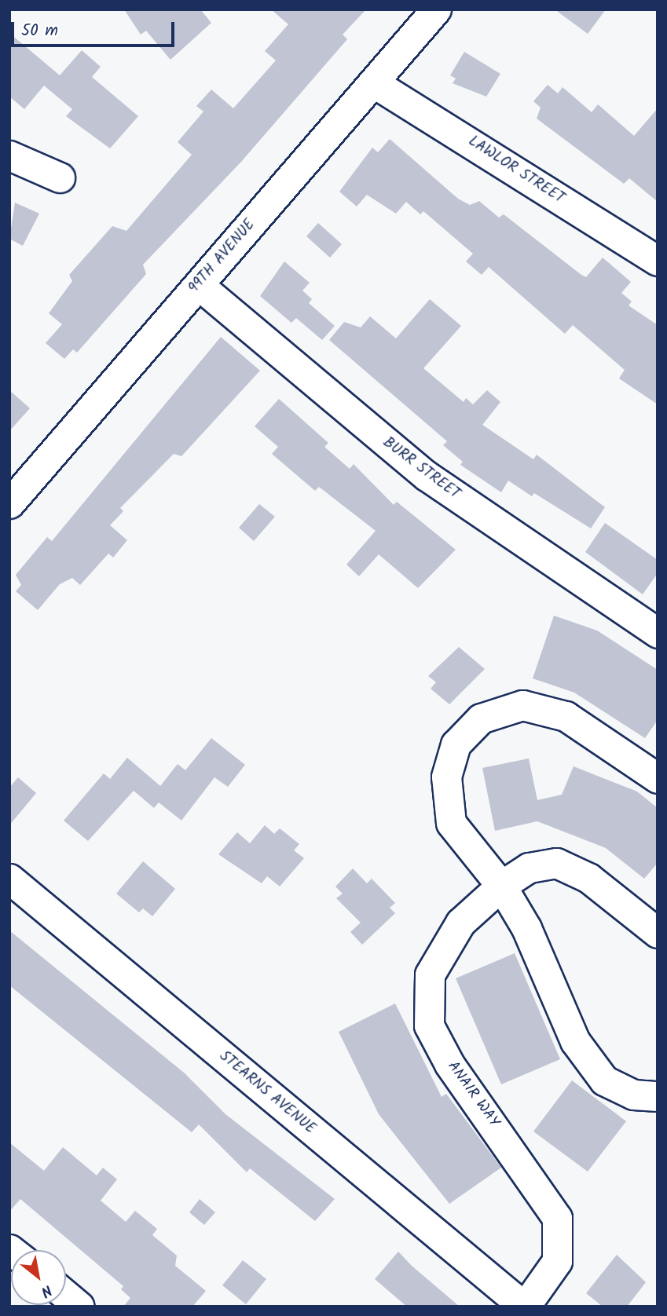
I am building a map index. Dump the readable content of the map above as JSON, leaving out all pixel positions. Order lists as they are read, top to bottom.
{
  "streets": {
    "street": [
      "LAWLOR STREET",
      "99TH AVENUE",
      "BURR STREET",
      "STEARNS AVENUE",
      "ANAIR WAY"
    ]
  },
  "crossings": [
    ["LAWLOR STREET", "99TH AVENUE"],
    ["99TH AVENUE", "BURR STREET"],
    ["STEARNS AVENUE", "ANAIR WAY"]
  ],
  "scale_bar": "50 m",
  "north": "bottom right"
}
